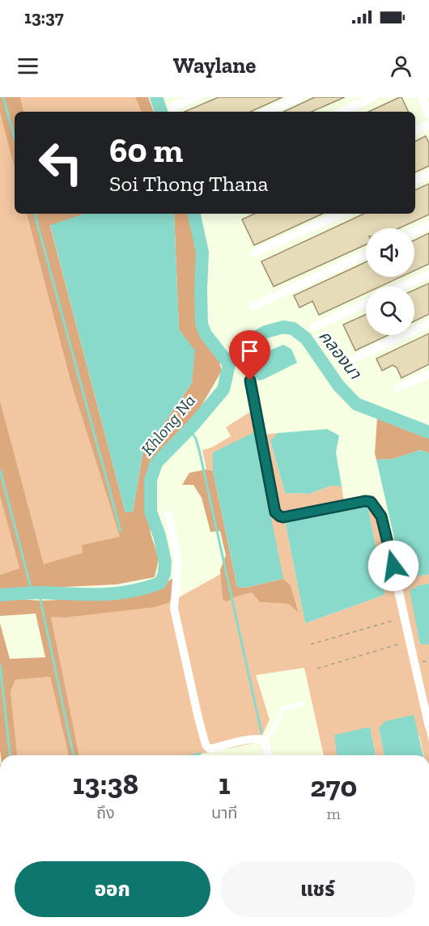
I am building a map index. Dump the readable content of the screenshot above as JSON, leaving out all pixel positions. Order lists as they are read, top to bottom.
{
  "water": ["คลองนา", "Khlong Na"],
  "page": {
    "status": "13:37",
    "header": "Waylane",
    "turn": ["60 m", "Soi Thong Thana"],
    "eta": [
      "13:38",
      "ถึง",
      "1",
      "นาที",
      "270",
      "m"
    ],
    "buttons": ["ออก", "แชร์"]
  }
}
